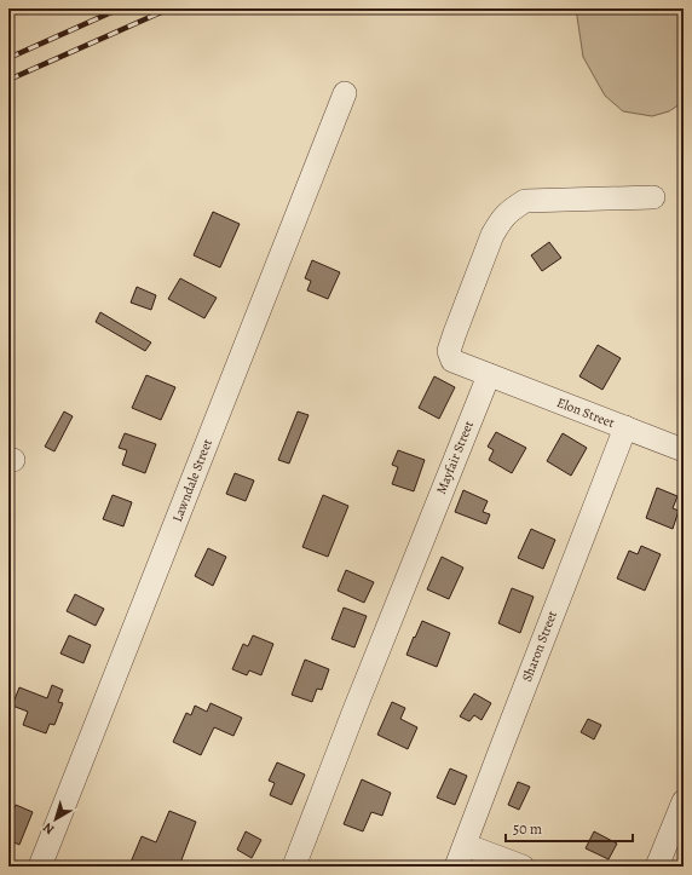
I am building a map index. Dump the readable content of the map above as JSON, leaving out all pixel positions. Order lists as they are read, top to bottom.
{
  "streets": {
    "street": [
      "Elon Street",
      "Mayfair Street",
      "Lawndale Street",
      "Sharon Street"
    ]
  },
  "crossings": [
    ["Elon Street", "Mayfair Street"],
    ["Elon Street", "Sharon Street"]
  ],
  "scale_bar": "50 m",
  "north": "bottom left"
}
